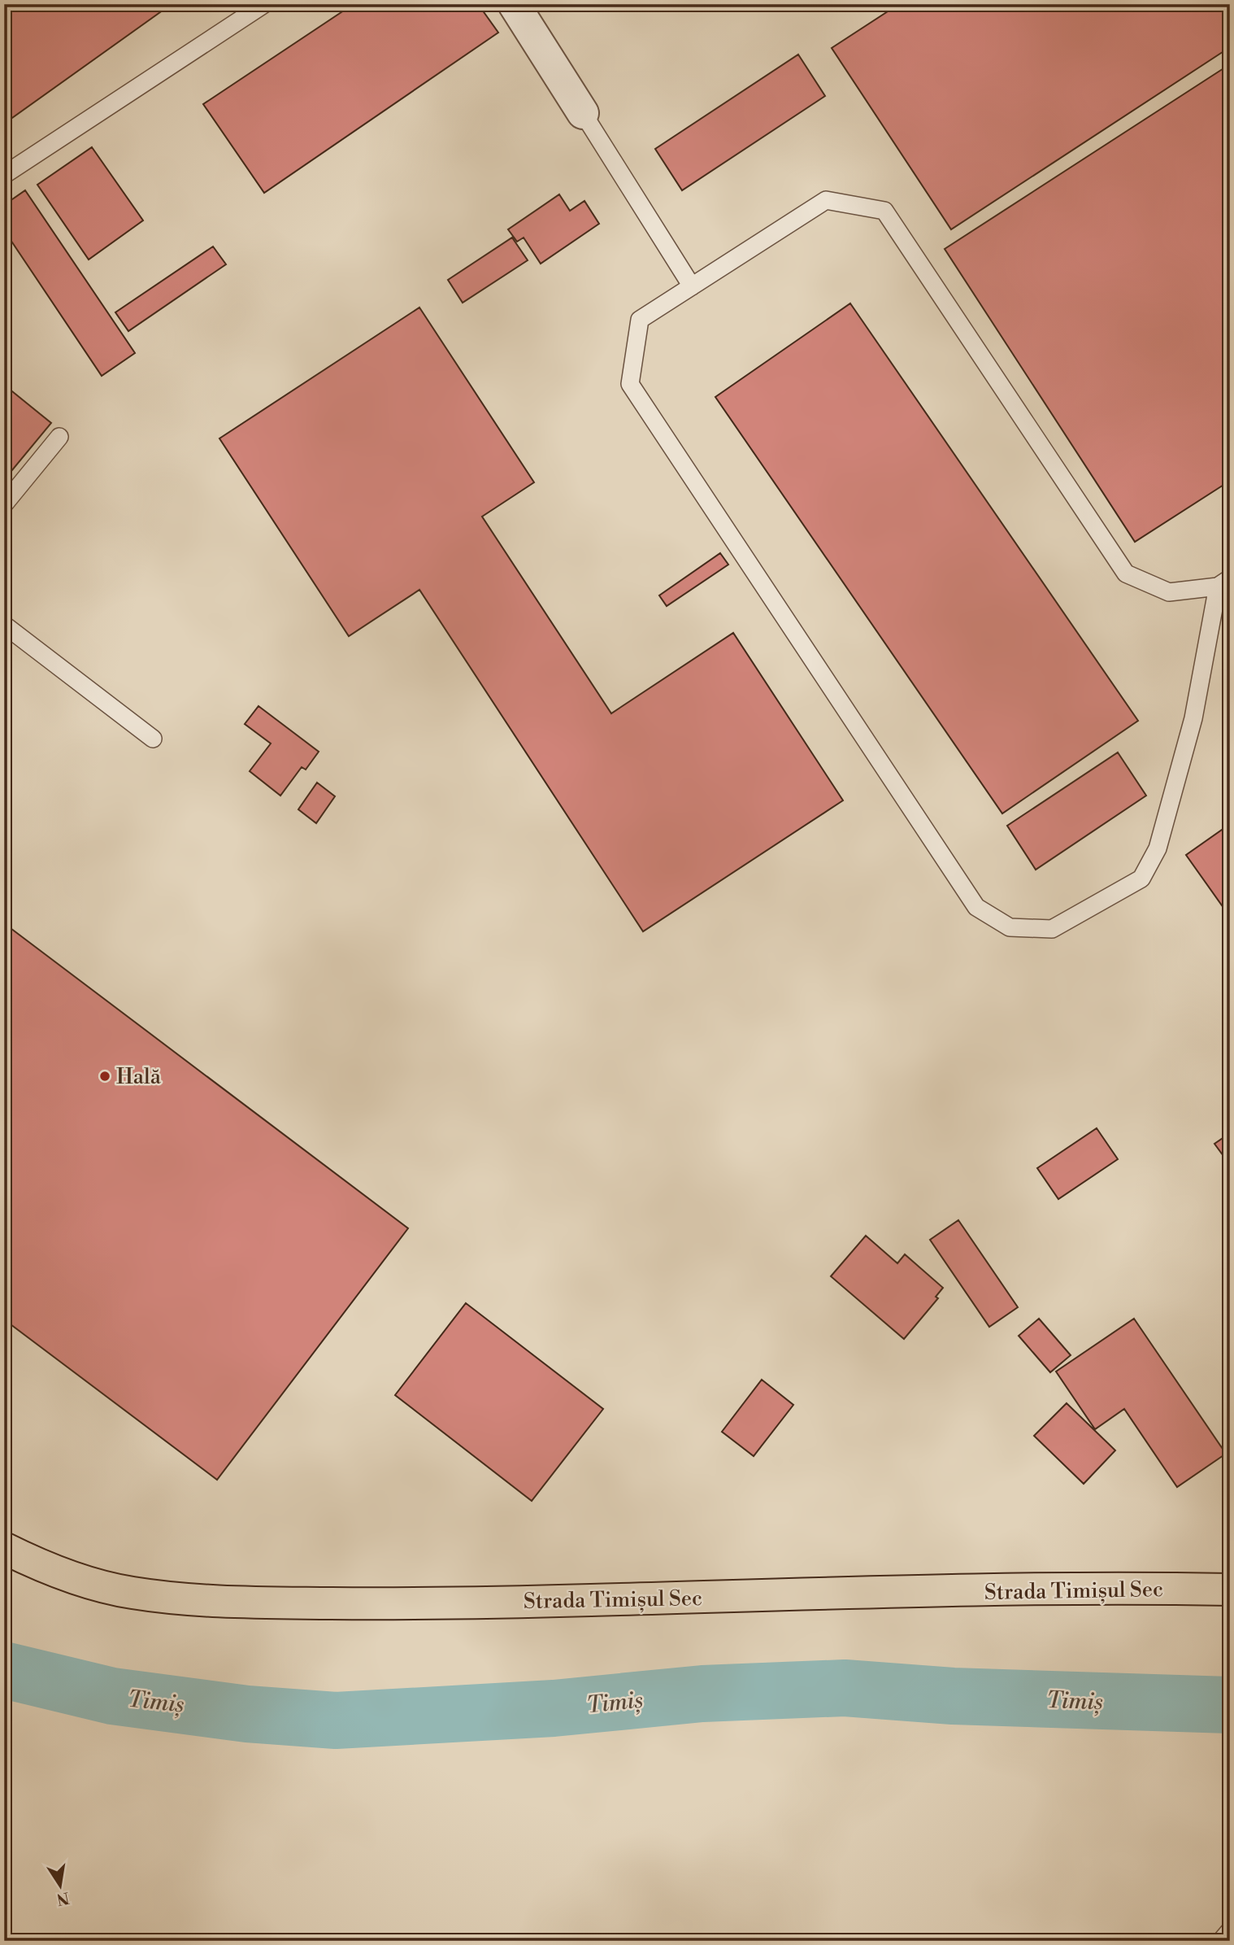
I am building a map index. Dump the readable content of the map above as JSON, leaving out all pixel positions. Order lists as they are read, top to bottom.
{
  "streets": {
    "main road": ["Strada Timișul Sec"]
  },
  "water": ["Timiș"],
  "places": ["Hală"],
  "north": "bottom"
}
